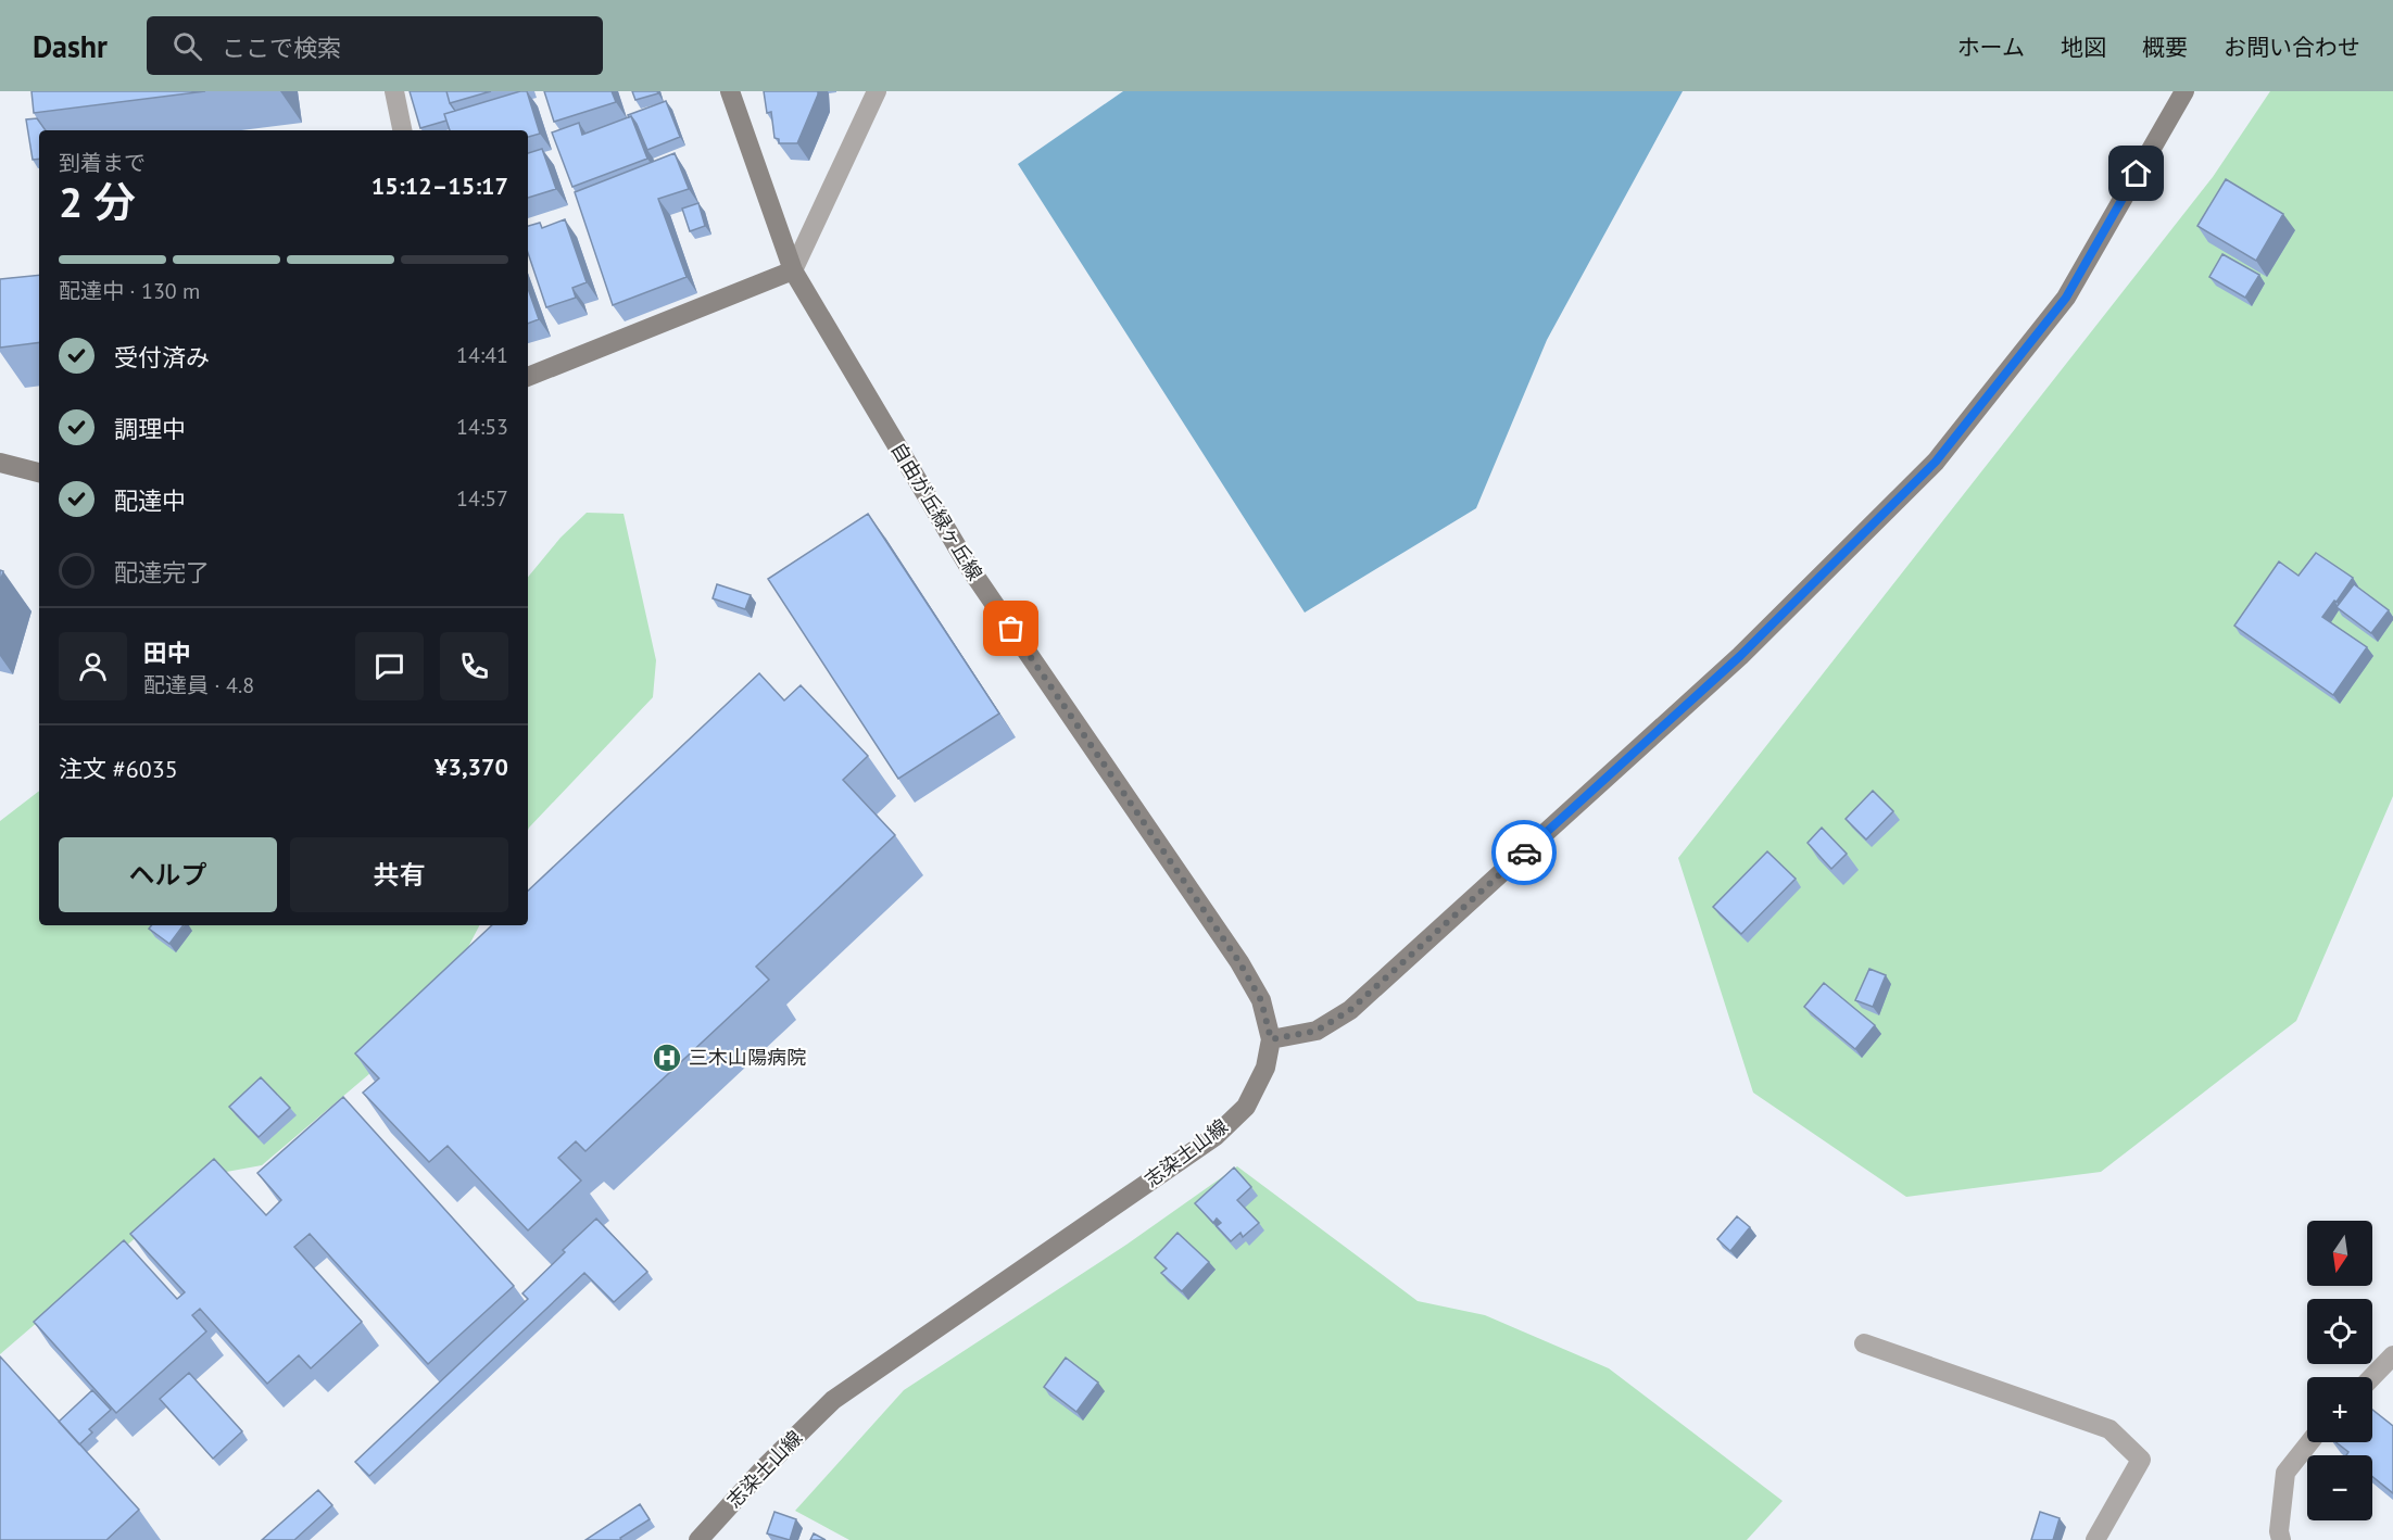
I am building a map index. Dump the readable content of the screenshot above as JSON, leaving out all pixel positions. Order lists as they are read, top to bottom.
{
  "streets": {
    "main road": ["自由が丘緑ヶ丘線", "志染土山線"]
  },
  "crossings": [
    ["自由が丘緑ヶ丘線", "志染土山線"]
  ],
  "places": {
    "hospital": ["三木山陽病院"]
  },
  "north": "bottom",
  "page": {
    "header": "Dashr",
    "search": "ここで検索",
    "nav": [
      "ホーム",
      "地図",
      "概要",
      "お問い合わせ"
    ],
    "heading": ["2 分", "到着まで", "15:12–15:17"],
    "panel": [
      "田中",
      "配達員 · 4.8",
      "注文 #6035",
      "¥3,370"
    ],
    "bar": "配達中 · 130 m",
    "list": [
      ["受付済み", "14:41"],
      ["調理中", "14:53"],
      ["配達中", "14:57"],
      "配達完了"
    ],
    "buttons": ["ヘルプ", "共有"],
    "map_buttons": ["+", "−"]
  }
}
